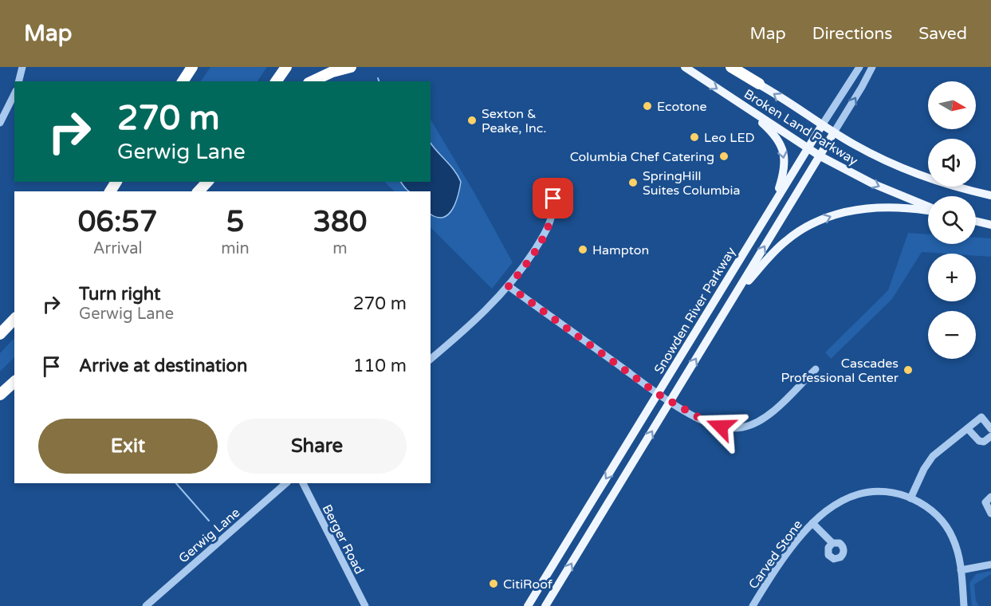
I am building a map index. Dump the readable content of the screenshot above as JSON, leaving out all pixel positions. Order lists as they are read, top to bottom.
{
  "streets": {
    "main road": ["Broken Land Parkway", "Snowden River Parkway"],
    "street": ["Gerwig Lane", "Berger Road", "Carved Stone"]
  },
  "crossings": [
    ["Broken Land Parkway", "Snowden River Parkway"]
  ],
  "places": [
    "Ecotone",
    "Sexton & Peake, Inc.",
    "Leo LED",
    "Columbia Chef Catering",
    "SpringHill Suites Columbia",
    "Hampton",
    "Cascades Professional Center",
    "CitiRoof"
  ],
  "north": "right",
  "page": {
    "header": "Map",
    "nav": ["Map", "Directions", "Saved"],
    "map_buttons": ["+", "−"],
    "turn": ["270 m", "Gerwig Lane"],
    "eta": [
      "06:57",
      "Arrival",
      "5",
      "min",
      "380",
      "m"
    ],
    "list": [
      {
        "name": "Turn right",
        "note": "Gerwig Lane",
        "value": "270 m"
      },
      {
        "name": "Arrive at destination",
        "value": "110 m"
      }
    ],
    "buttons": ["Exit", "Share"]
  }
}
